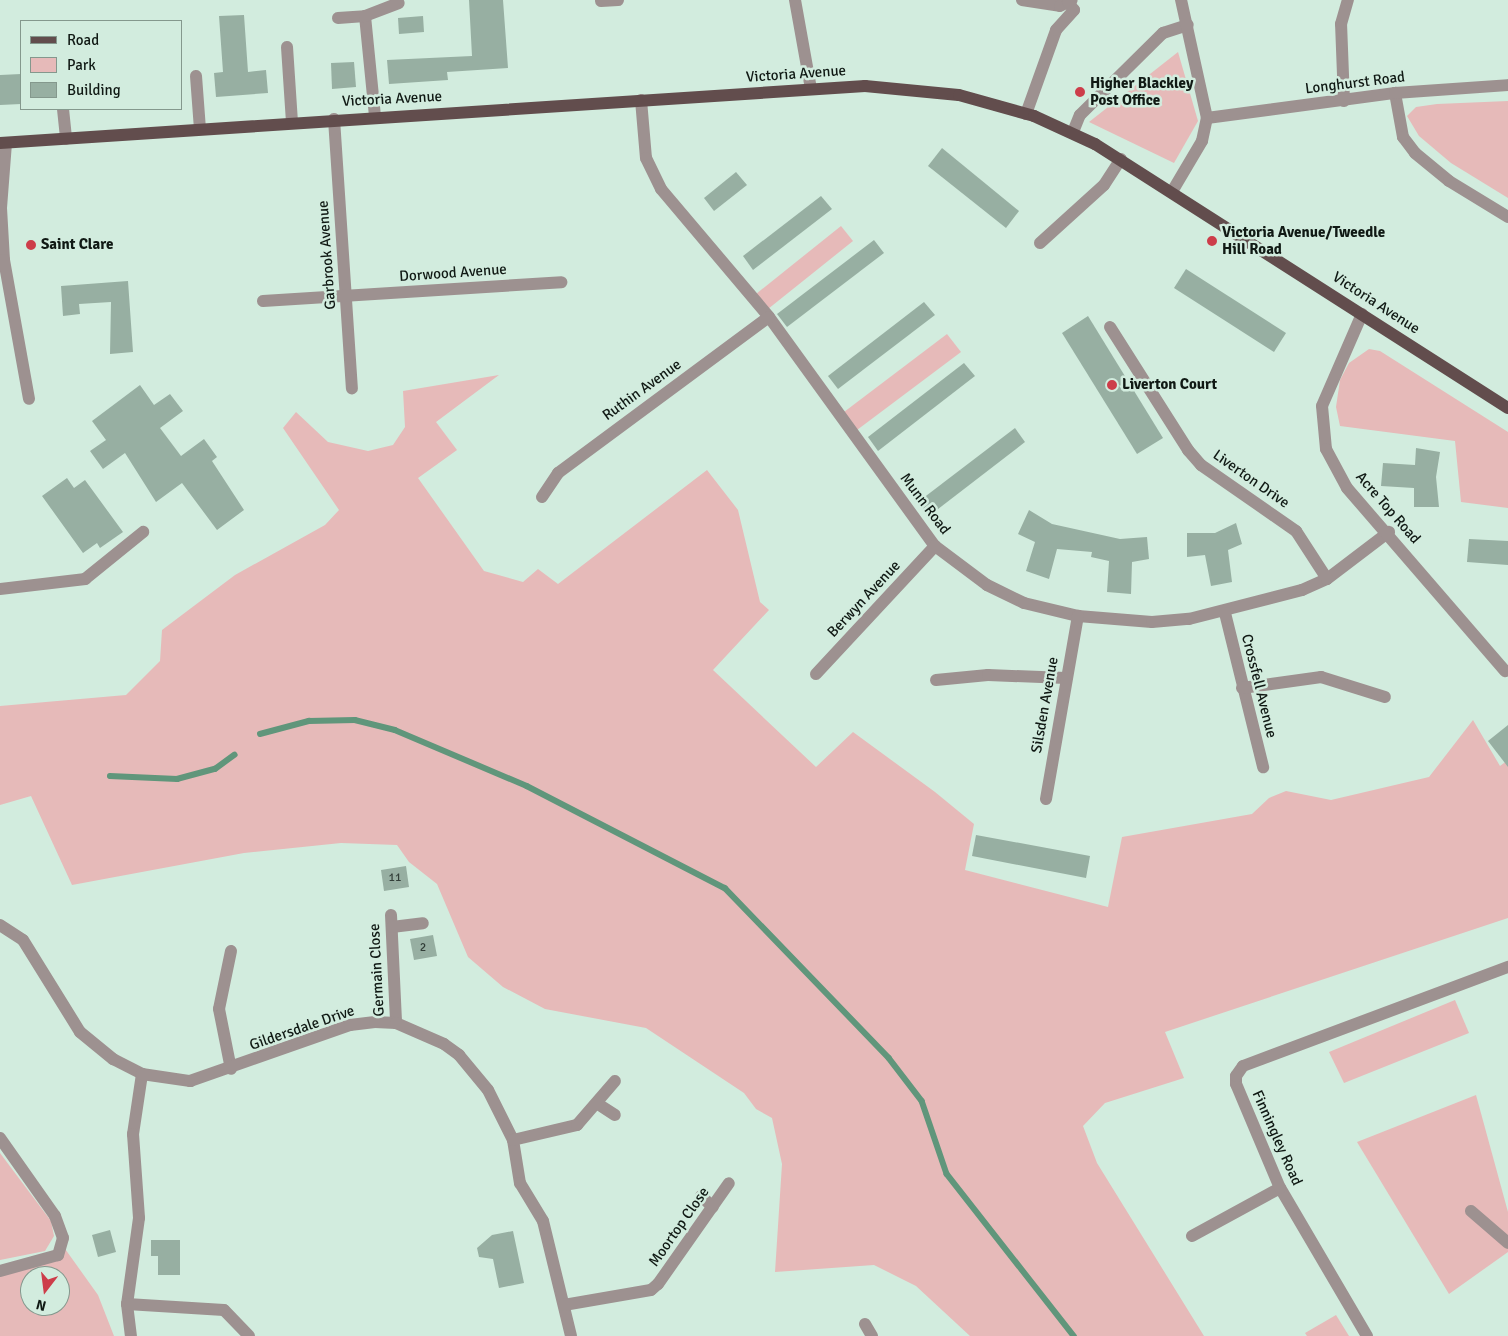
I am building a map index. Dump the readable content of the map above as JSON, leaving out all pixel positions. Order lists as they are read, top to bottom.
{
  "streets": {
    "main road": ["Victoria Avenue"],
    "street": [
      "Longhurst Road",
      "Garbrook Avenue",
      "Dorwood Avenue",
      "Ruthin Avenue",
      "Liverton Drive",
      "Munn Road",
      "Acre Top Road",
      "Berwyn Avenue",
      "Crossfell Avenue",
      "Silsden Avenue",
      "Germain Close",
      "Gildersdale Drive",
      "Finningley Road",
      "Moortop Close"
    ]
  },
  "crossings": [
    ["Victoria Avenue", "Garbrook Avenue"],
    ["Victoria Avenue", "Munn Road"],
    ["Victoria Avenue", "Acre Top Road"],
    ["Garbrook Avenue", "Dorwood Avenue"],
    ["Ruthin Avenue", "Munn Road"],
    ["Liverton Drive", "Munn Road"],
    ["Munn Road", "Acre Top Road"],
    ["Munn Road", "Berwyn Avenue"],
    ["Munn Road", "Crossfell Avenue"],
    ["Munn Road", "Silsden Avenue"],
    ["Germain Close", "Gildersdale Drive"],
    ["Gildersdale Drive", "Moortop Close"]
  ],
  "places": [
    "Higher Blackley Post Office",
    "Victoria Avenue/Tweedle Hill Road",
    "Saint Clare",
    "Liverton Court"
  ],
  "house_numbers": ["11", "2"],
  "legend": ["Road", "Park", "Building"],
  "north": "bottom"
}
